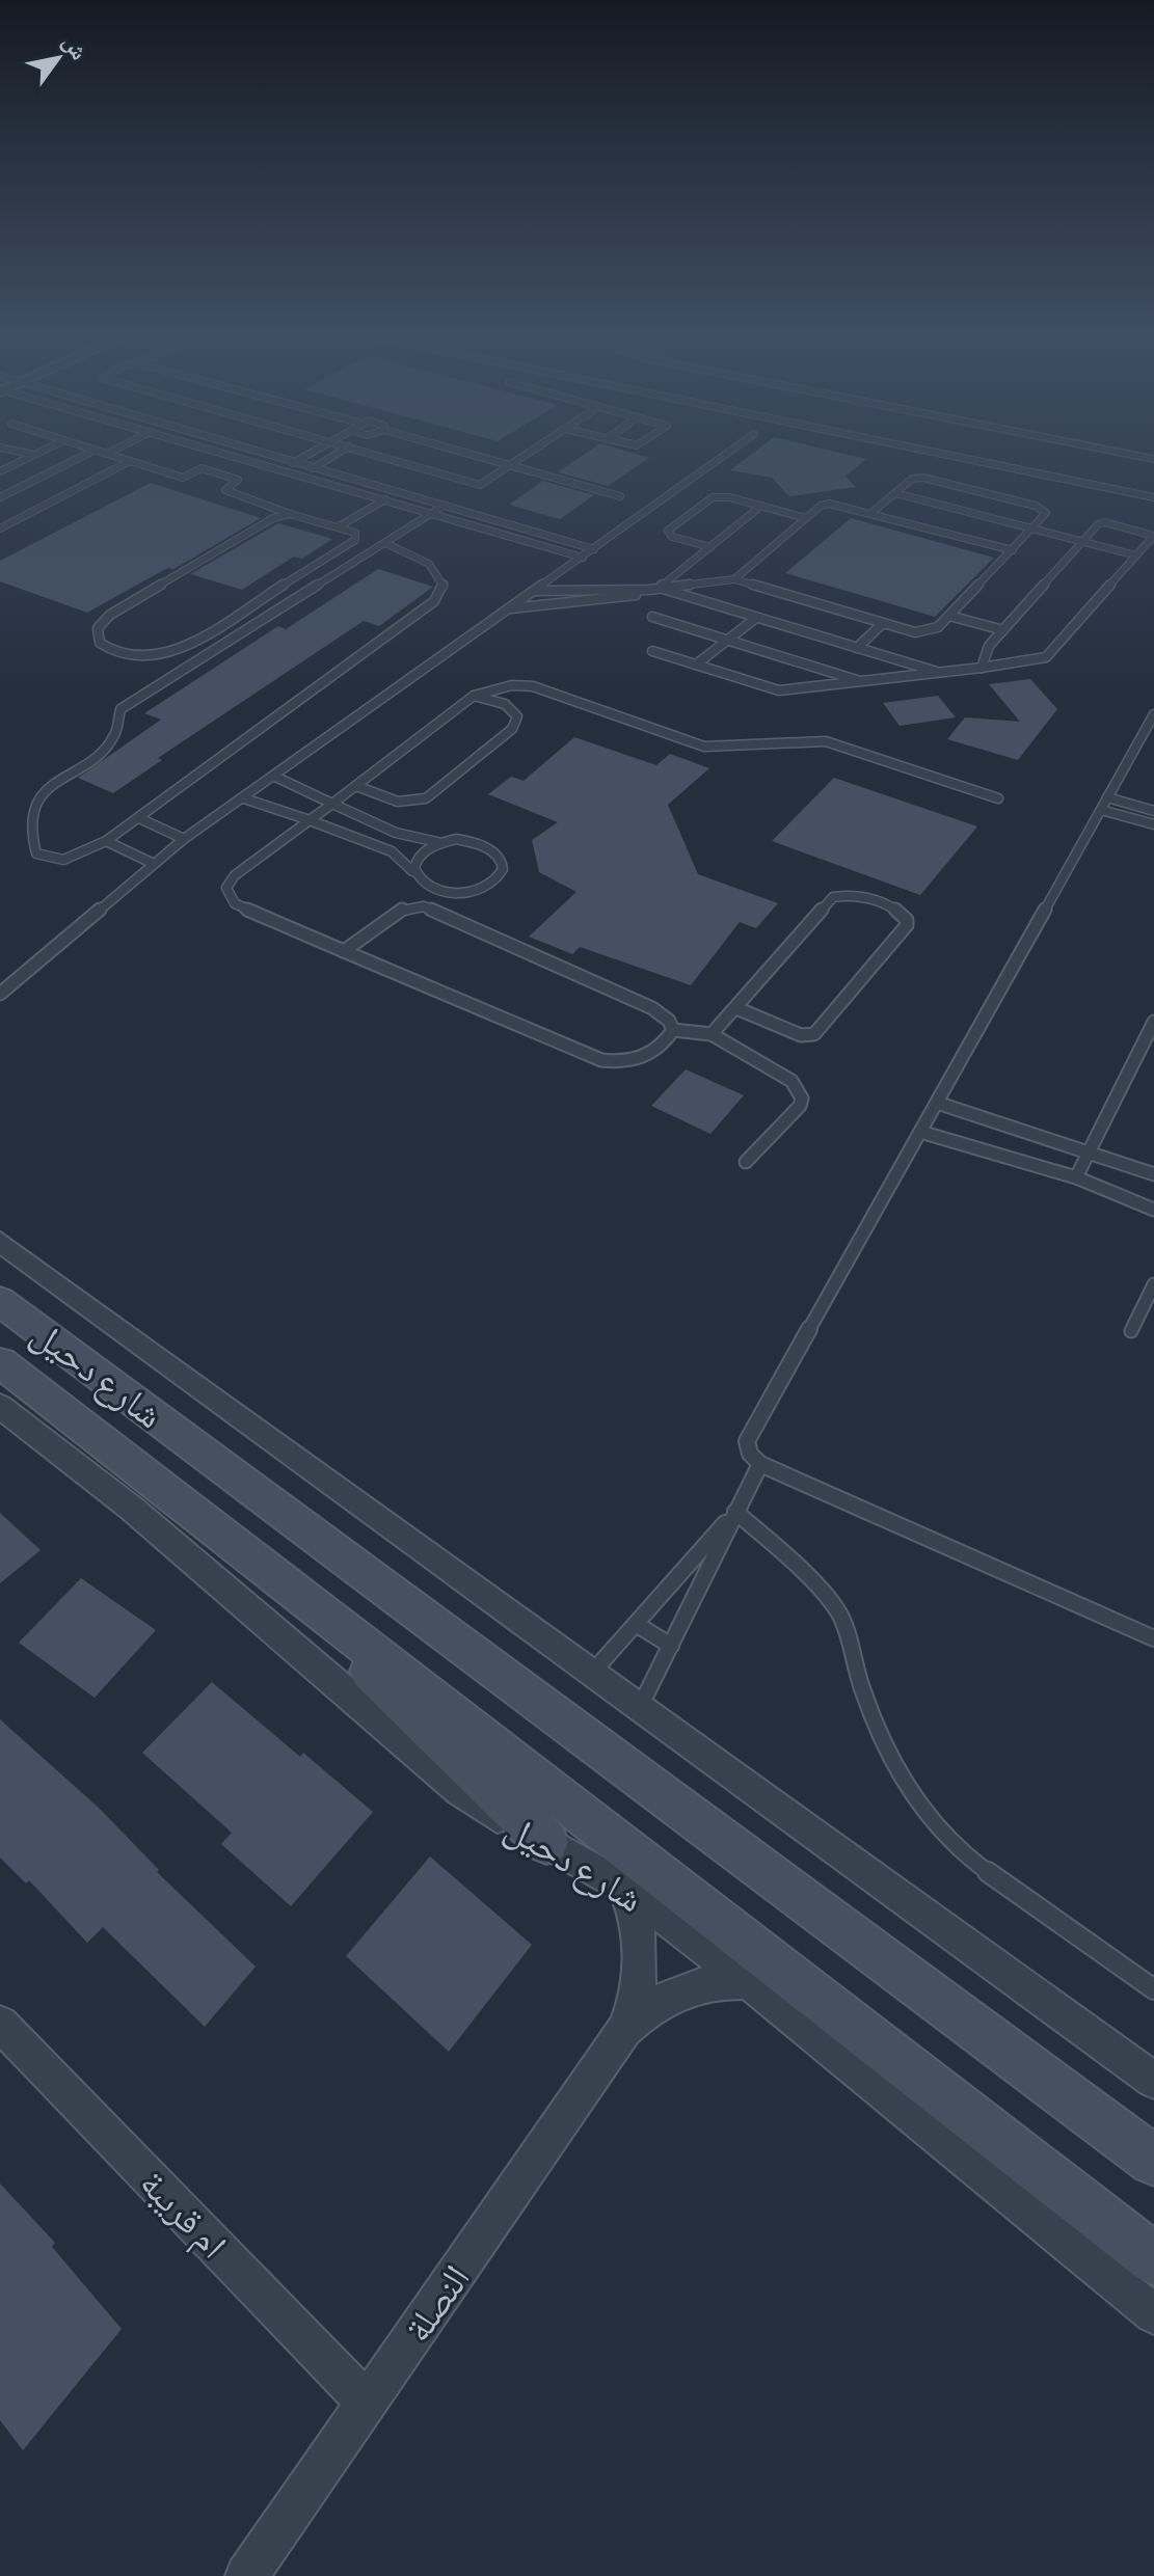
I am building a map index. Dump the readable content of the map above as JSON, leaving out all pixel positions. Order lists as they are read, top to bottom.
{
  "streets": {
    "main road": ["شارع دحيل"],
    "street": ["ام قريبة", "النصلة"]
  },
  "crossings": [
    ["شارع دحيل", "النصلة"],
    ["ام قريبة", "النصلة"]
  ],
  "north": "top right"
}
